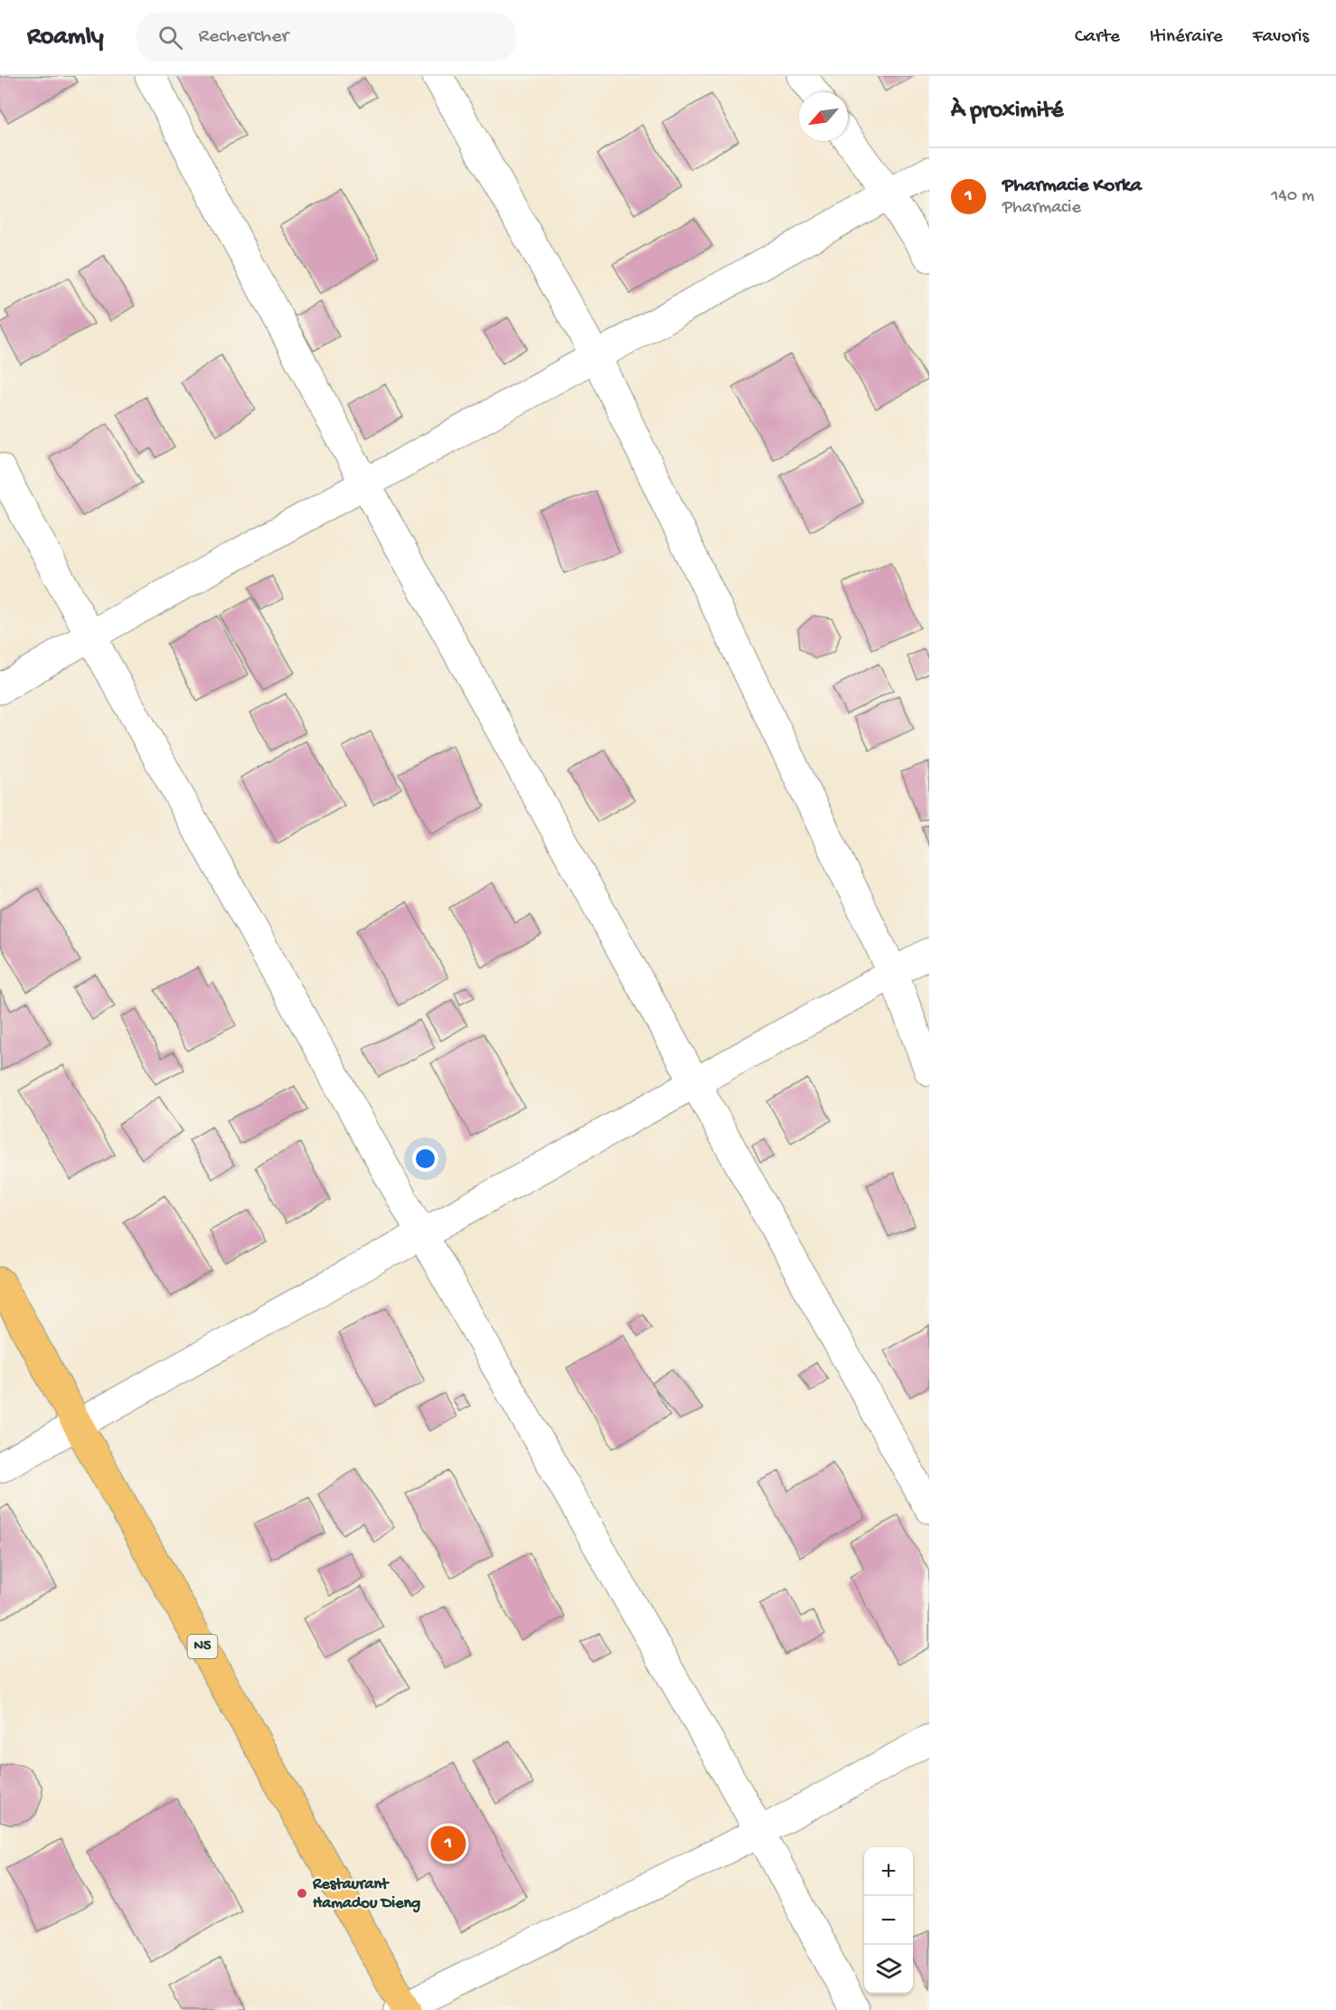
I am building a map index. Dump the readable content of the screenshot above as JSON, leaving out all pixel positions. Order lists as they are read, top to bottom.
{
  "streets": {
    "highway": ["N5"]
  },
  "places": ["Restaurant Hamadou Dieng"],
  "north": "bottom left",
  "page": {
    "header": "Roamly",
    "search": "Rechercher",
    "nav": ["Carte", "Itinéraire", "Favoris"],
    "heading": "À proximité",
    "list": [
      {
        "mark": "1",
        "name": "Pharmacie Korka",
        "note": "Pharmacie",
        "value": "140 m"
      }
    ],
    "pins": "1",
    "map_buttons": ["+", "−"]
  }
}
